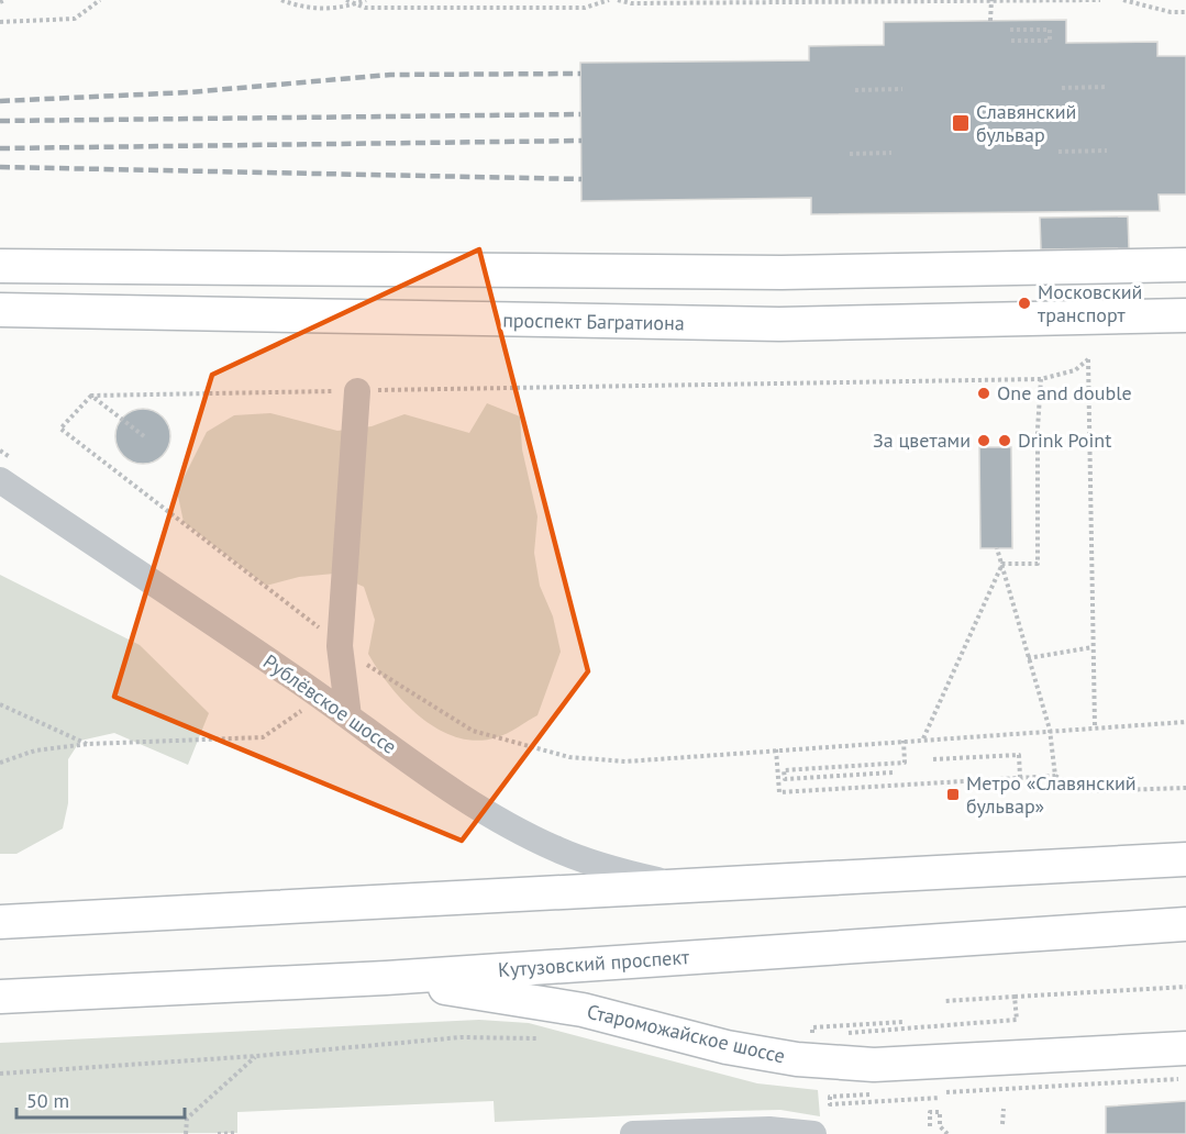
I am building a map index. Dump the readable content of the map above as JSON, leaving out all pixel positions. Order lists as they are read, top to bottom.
{
  "streets": {
    "main road": ["проспект Багратиона", "Кутузовский проспект", "Староможайское шоссе"],
    "street": ["Рублёвское шоссе"]
  },
  "crossings": [
    ["Кутузовский проспект", "Староможайское шоссе"]
  ],
  "places": {
    "transit": ["Славянский бульвар", "Метро «Славянский бульвар»"],
    "other": [
      "Московский транспорт",
      "One and double",
      "За цветами",
      "Drink Point"
    ]
  },
  "scale_bar": "50 m"
}
